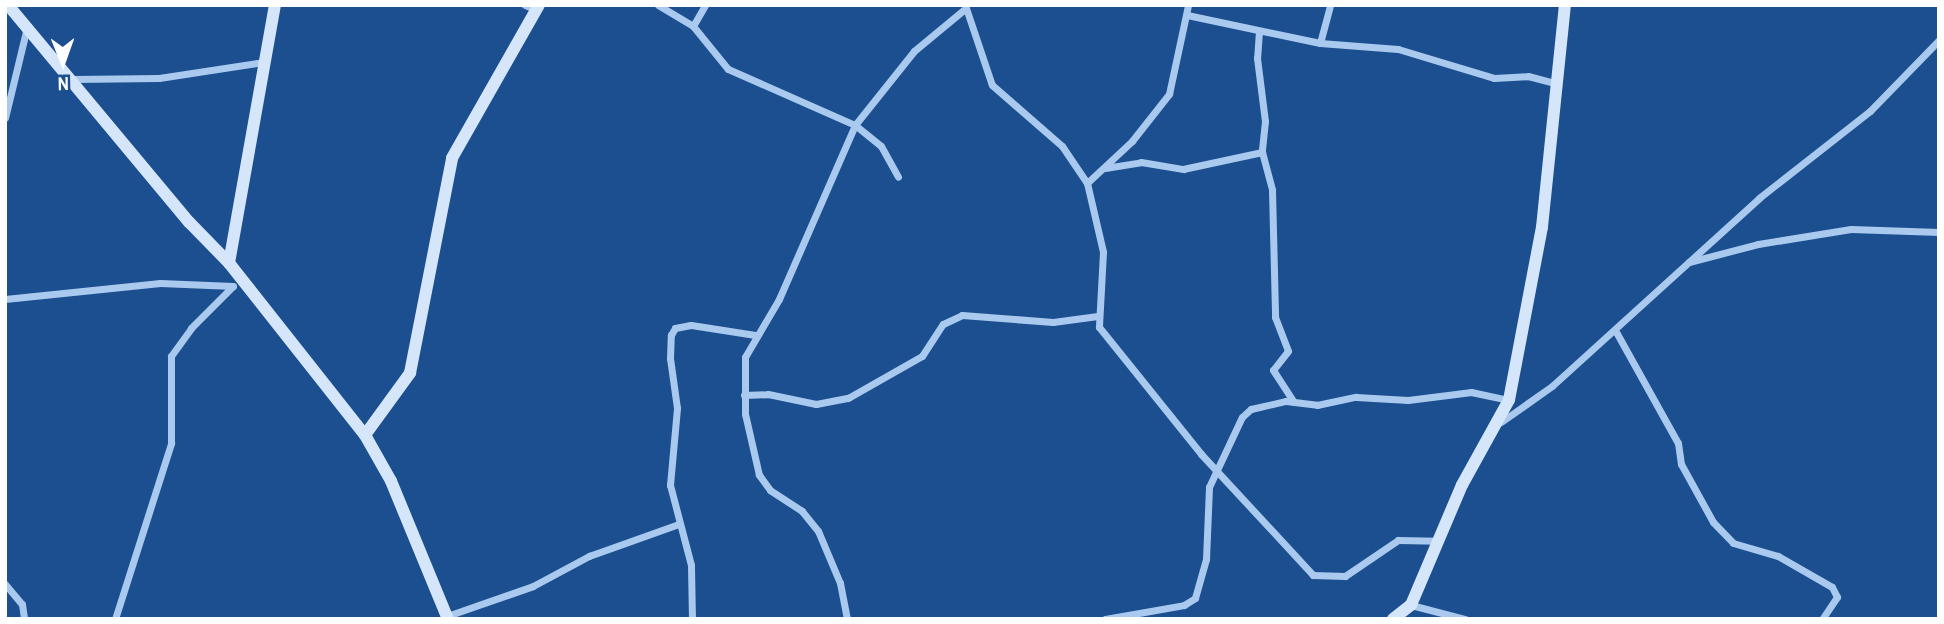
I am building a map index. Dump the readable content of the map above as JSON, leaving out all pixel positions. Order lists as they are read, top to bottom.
{
  "north": "bottom"
}
